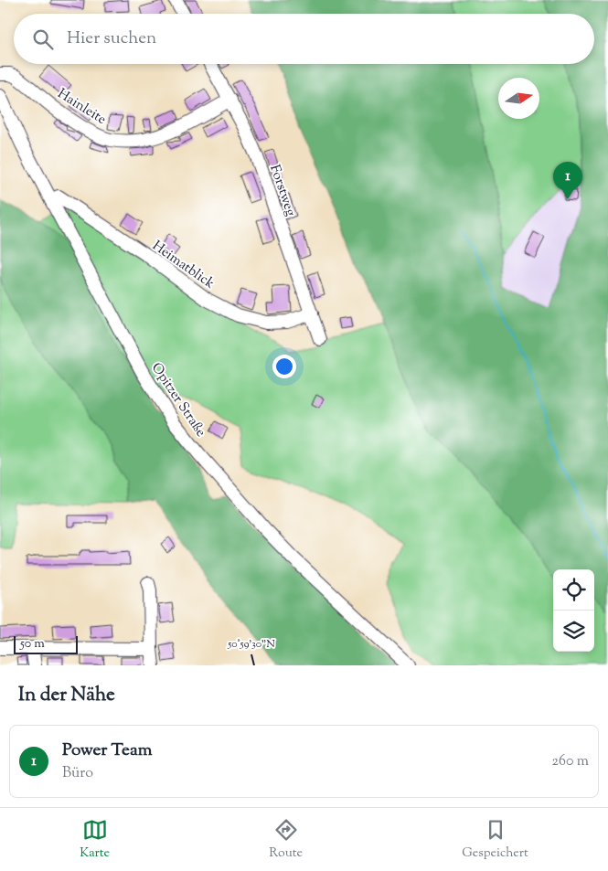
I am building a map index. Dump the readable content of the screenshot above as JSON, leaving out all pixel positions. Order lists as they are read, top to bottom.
{
  "streets": {
    "street": [
      "Hainleite",
      "Forstweg",
      "Heimatblick",
      "Opitzer Straße"
    ]
  },
  "crossings": [
    ["Hainleite", "Forstweg"],
    ["Forstweg", "Heimatblick"],
    ["Heimatblick", "Opitzer Straße"]
  ],
  "scale_bar": "50 m",
  "north": "right",
  "page": {
    "search": "Hier suchen",
    "pins": "1",
    "scale": "50 m",
    "heading": "In der Nähe",
    "list": [
      {
        "mark": "1",
        "name": "Power Team",
        "note": "Büro",
        "value": "260 m"
      }
    ],
    "nav": ["Karte", "Route", "Gespeichert"]
  },
  "coordinates": ["50°59'30\"N"]
}
